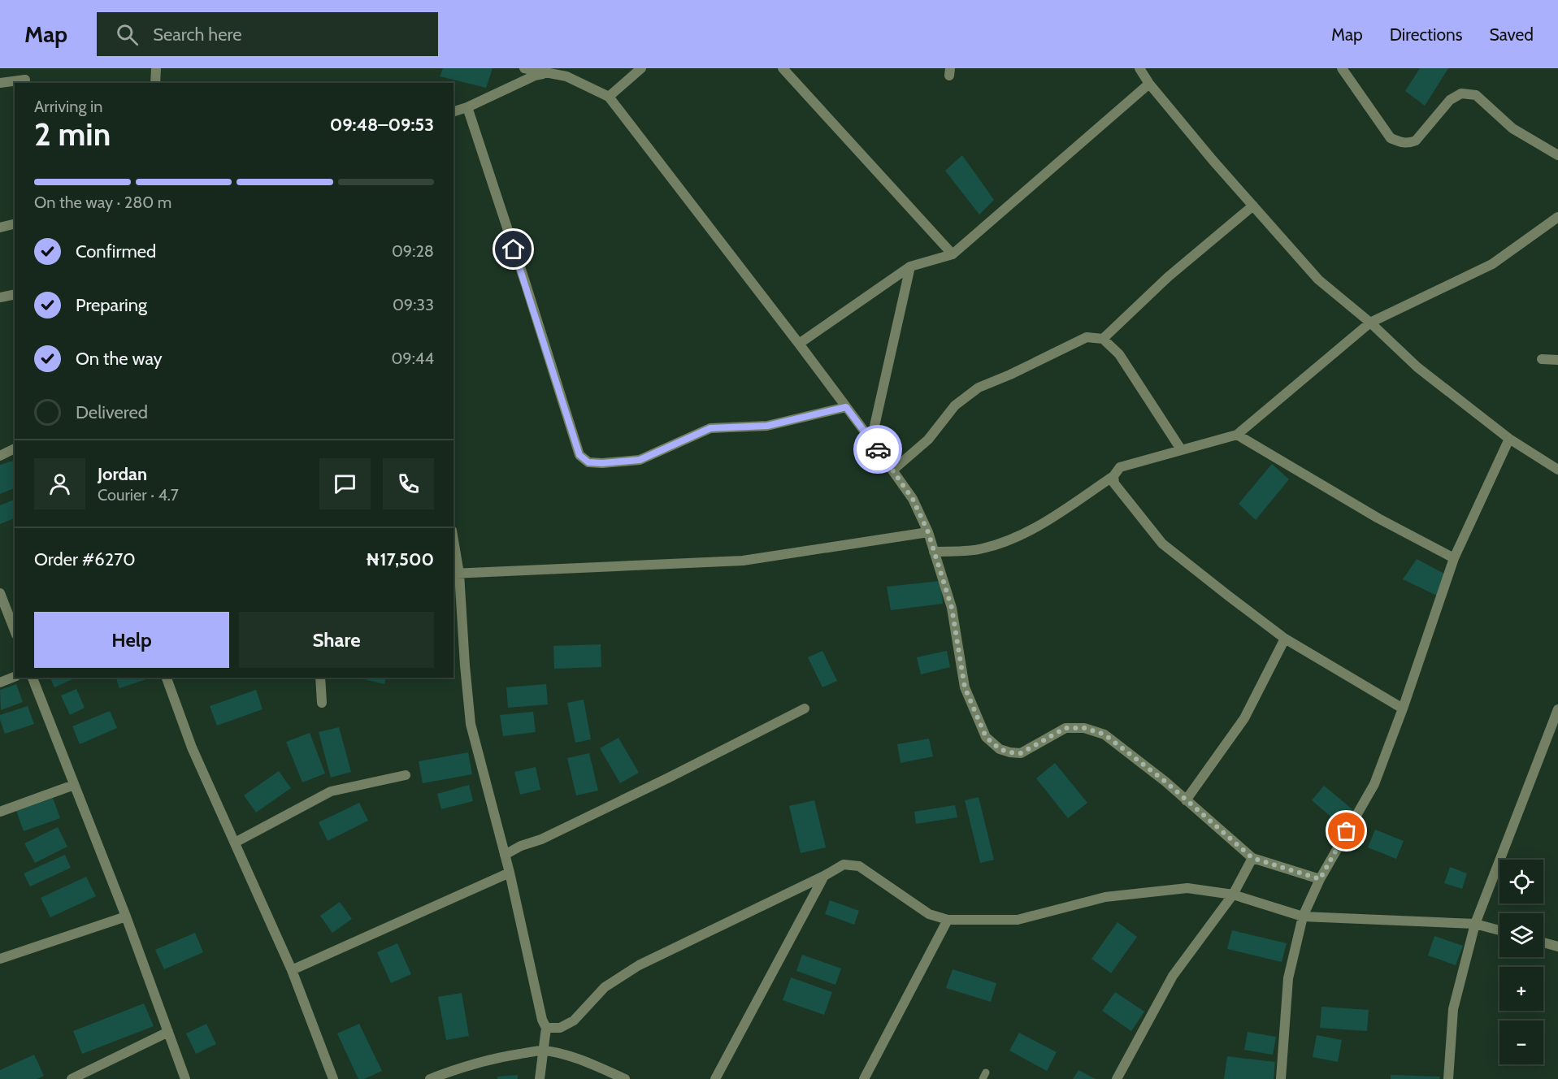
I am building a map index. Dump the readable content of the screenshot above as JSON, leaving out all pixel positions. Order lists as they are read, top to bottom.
{
  "page": {
    "header": "Map",
    "search": "Search here",
    "nav": ["Map", "Directions", "Saved"],
    "heading": ["2 min", "Arriving in", "09:48–09:53"],
    "panel": [
      "Jordan",
      "Courier · 4.7",
      "Order #6270",
      "₦17,500"
    ],
    "bar": "On the way · 280 m",
    "list": [
      ["Confirmed", "09:28"],
      ["Preparing", "09:33"],
      ["On the way", "09:44"],
      "Delivered"
    ],
    "buttons": ["Help", "Share"],
    "map_buttons": ["+", "−"]
  }
}
